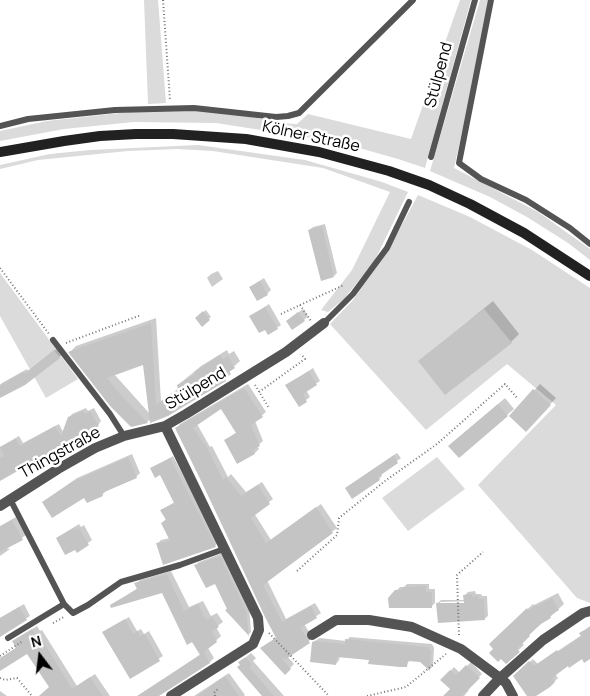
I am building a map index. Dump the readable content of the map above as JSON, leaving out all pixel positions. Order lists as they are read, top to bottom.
{
  "streets": {
    "main road": ["Kölner Straße"],
    "street": ["Stülpend", "Thingstraße"]
  },
  "crossings": [
    ["Stülpend", "Thingstraße"]
  ],
  "north": "top"
}
